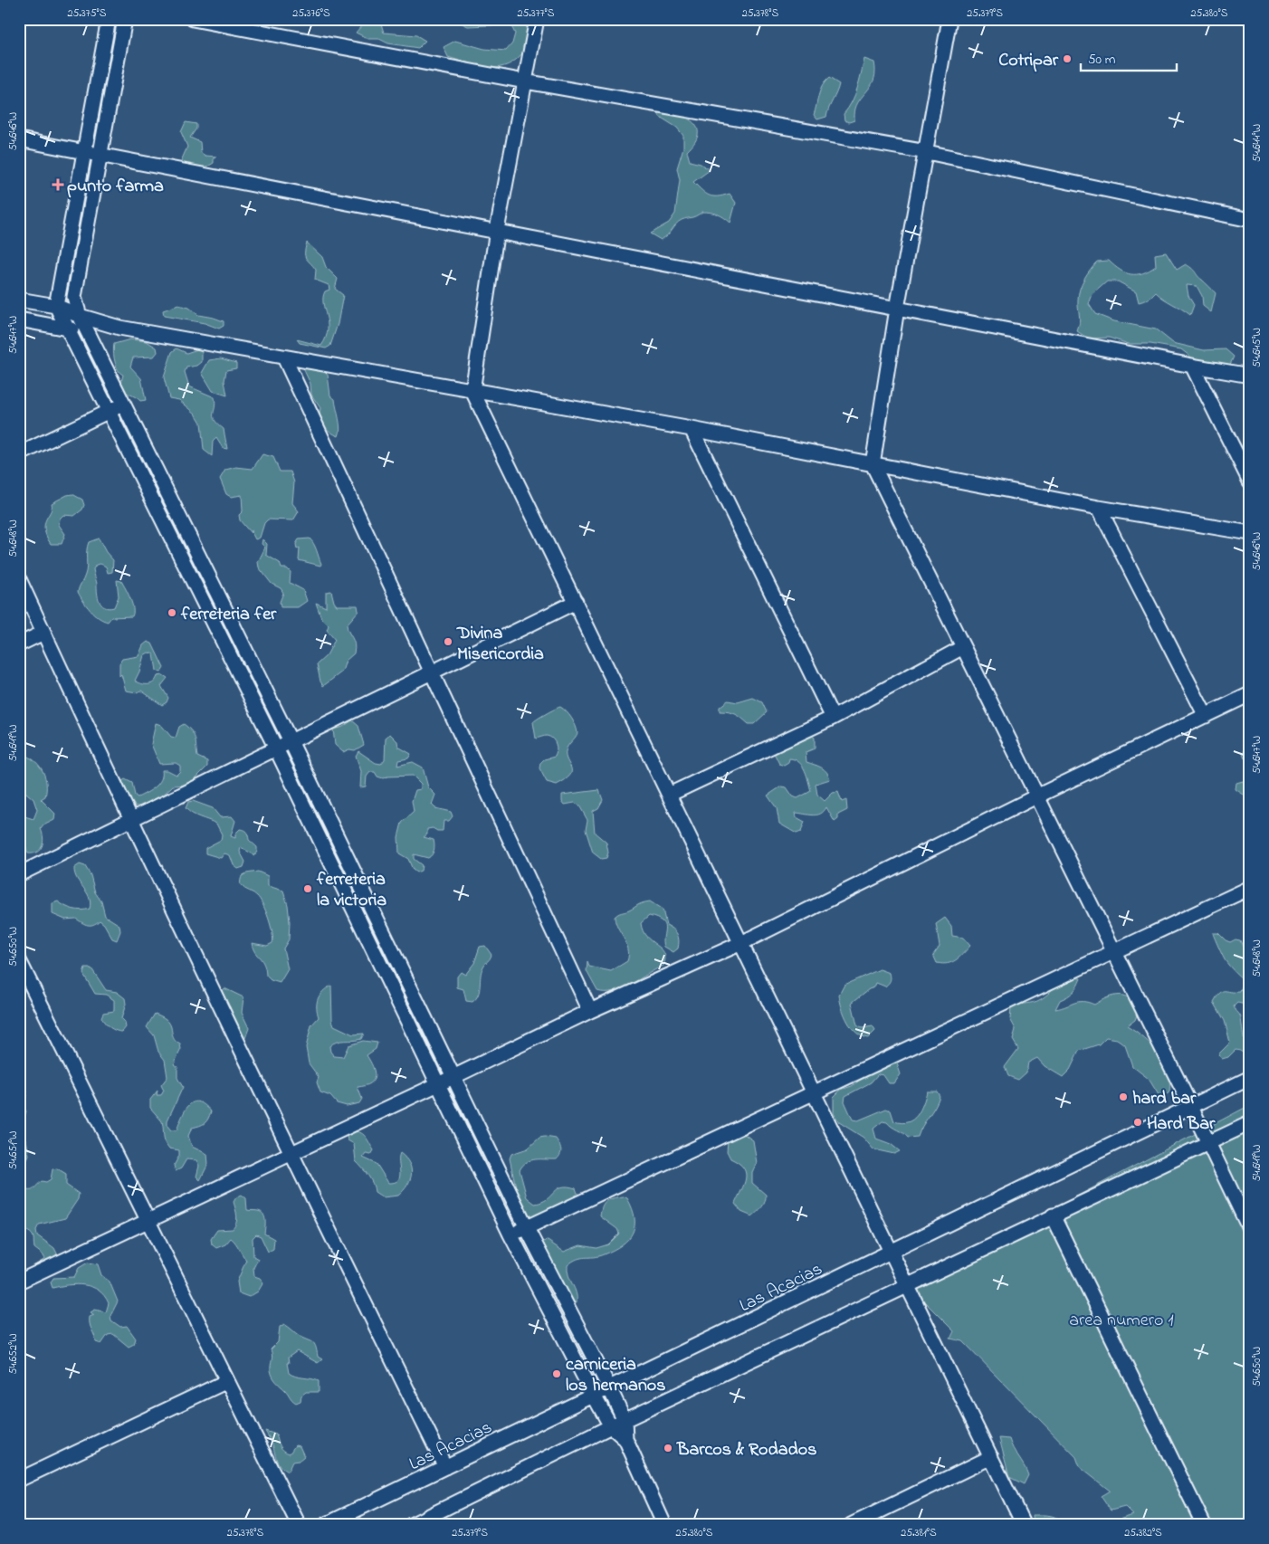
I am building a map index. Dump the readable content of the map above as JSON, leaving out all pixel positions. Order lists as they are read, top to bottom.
{
  "streets": {
    "street": ["Las Acacias"]
  },
  "parks": ["area numero 1"],
  "places": {
    "other": [
      "Cotripar",
      "ferreteria fer",
      "Divina Misericordia",
      "ferreteria la victoria",
      "hard bar",
      "Hard Bar",
      "carniceria los hermanos",
      "Barcos & Rodados"
    ],
    "health": ["punto farma"]
  },
  "scale_bar": "50 m",
  "coordinates": [
    "25.375°S",
    "25.376°S",
    "25.377°S",
    "25.378°S",
    "25.379°S",
    "25.380°S",
    "54.646°W",
    "54.644°W",
    "54.647°W",
    "54.645°W",
    "54.648°W",
    "54.649°W",
    "54.650°W",
    "54.651°W",
    "54.652°W",
    "25.381°S",
    "25.382°S"
  ]
}
